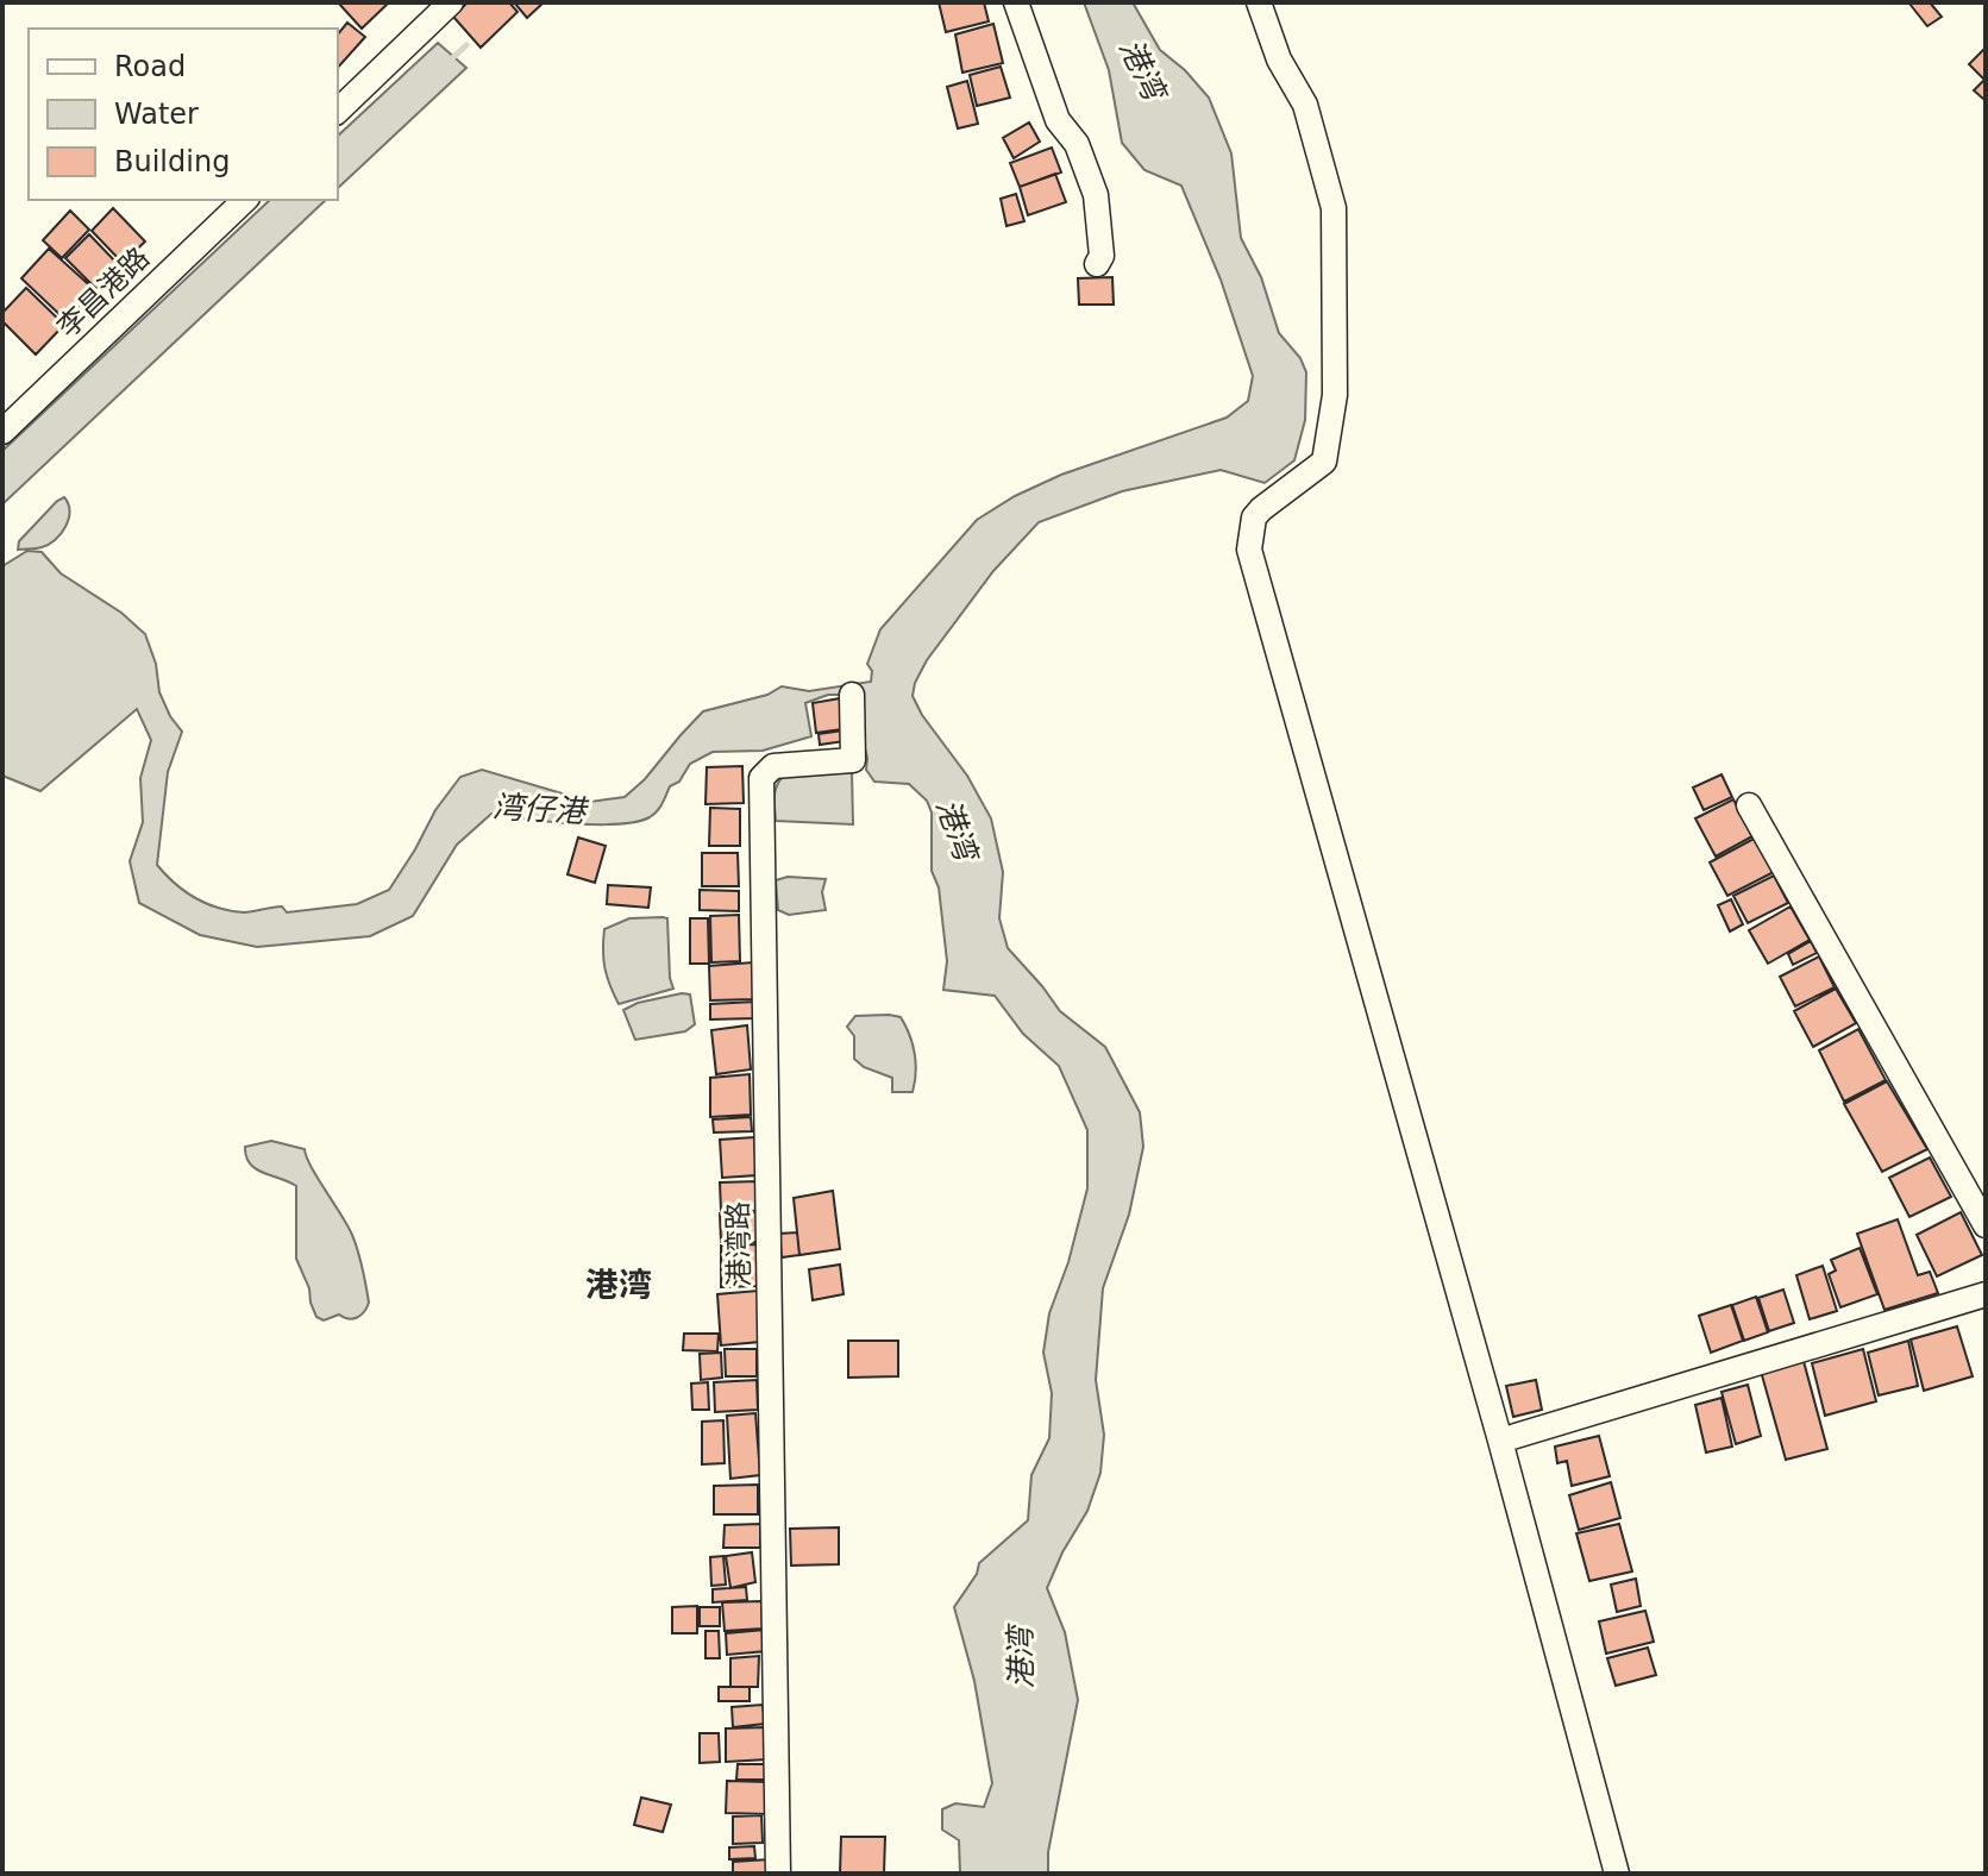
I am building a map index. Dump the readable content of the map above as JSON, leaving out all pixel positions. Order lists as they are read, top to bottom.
{
  "streets": {
    "street": ["李昌港路", "港湾路"]
  },
  "districts": ["港湾"],
  "water": ["港湾", "湾仔港"],
  "legend": ["Road", "Water", "Building"]
}
